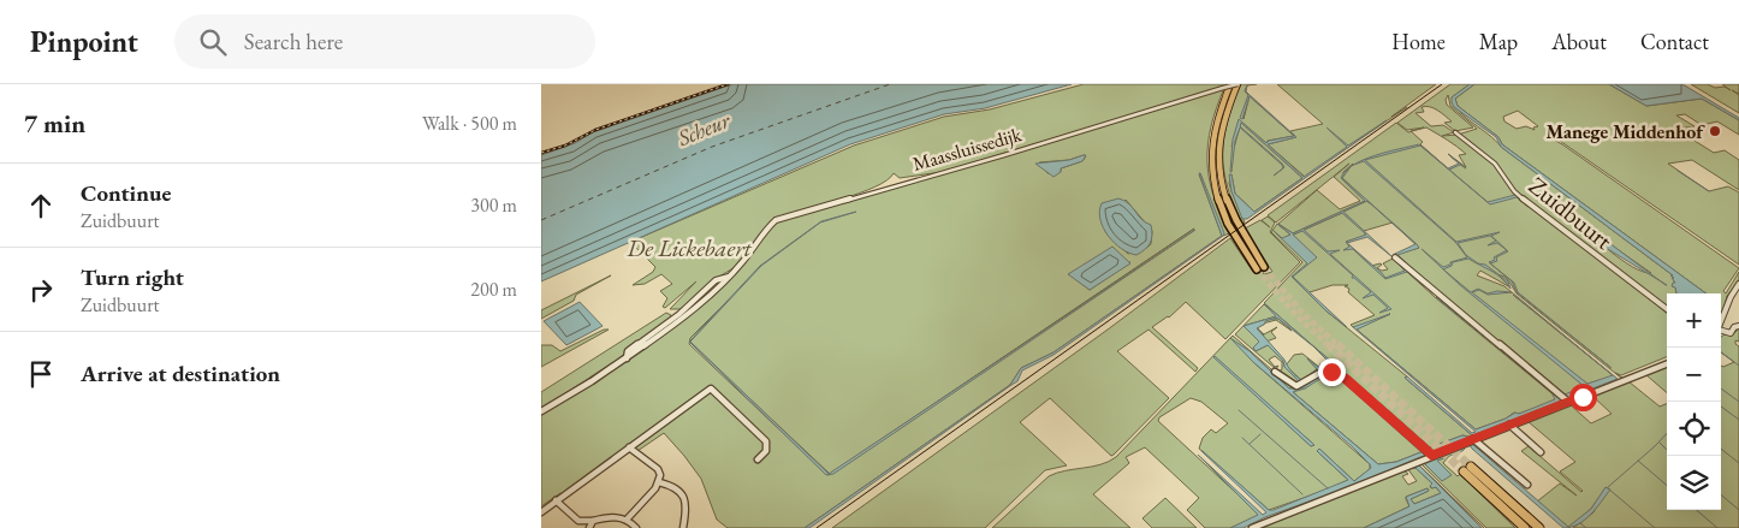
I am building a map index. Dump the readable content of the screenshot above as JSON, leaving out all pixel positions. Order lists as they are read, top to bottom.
{
  "streets": {
    "street": ["Maassluissedijk", "Zuidbuurt"]
  },
  "water": ["Scheur"],
  "parks": ["De Lickebaert"],
  "places": ["Manege Middenhof"],
  "page": {
    "header": "Pinpoint",
    "search": "Search here",
    "nav": [
      "Home",
      "Map",
      "About",
      "Contact"
    ],
    "heading": ["7 min", "Walk · 500 m"],
    "list": [
      ["Continue", "Zuidbuurt", "300 m"],
      ["Turn right", "Zuidbuurt", "200 m"],
      "Arrive at destination"
    ],
    "map_buttons": ["+", "−"]
  }
}
